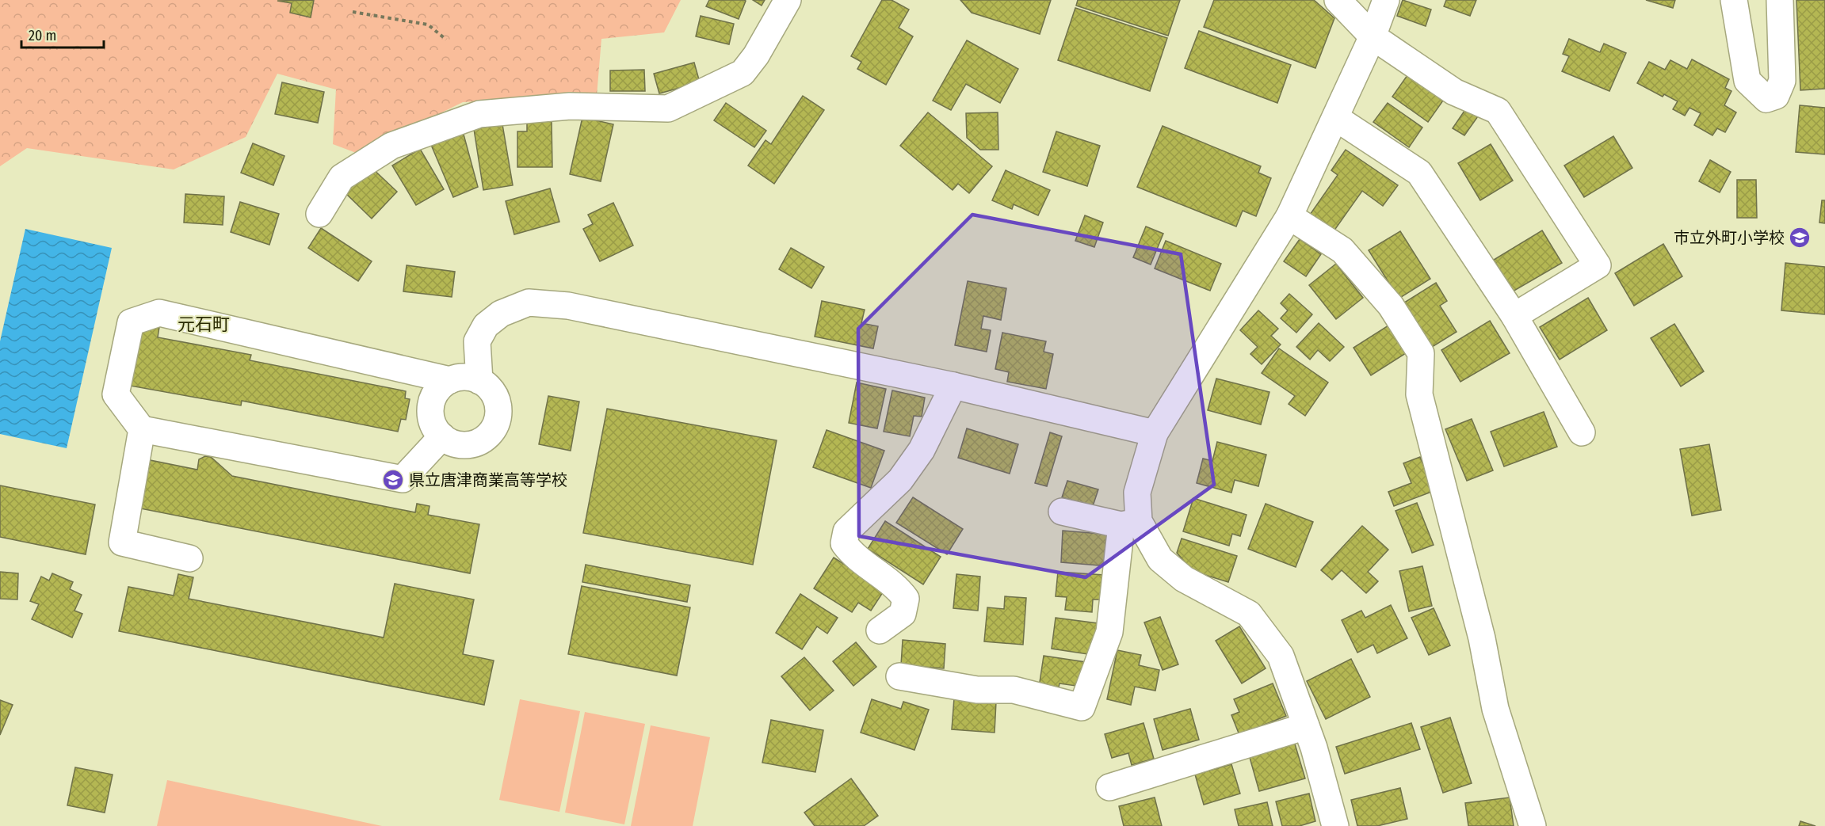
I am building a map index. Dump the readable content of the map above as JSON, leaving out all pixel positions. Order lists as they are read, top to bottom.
{
  "districts": ["元石町"],
  "places": {
    "school or university": ["市立外町小学校", "県立唐津商業高等学校"]
  },
  "scale_bar": "20 m"
}
